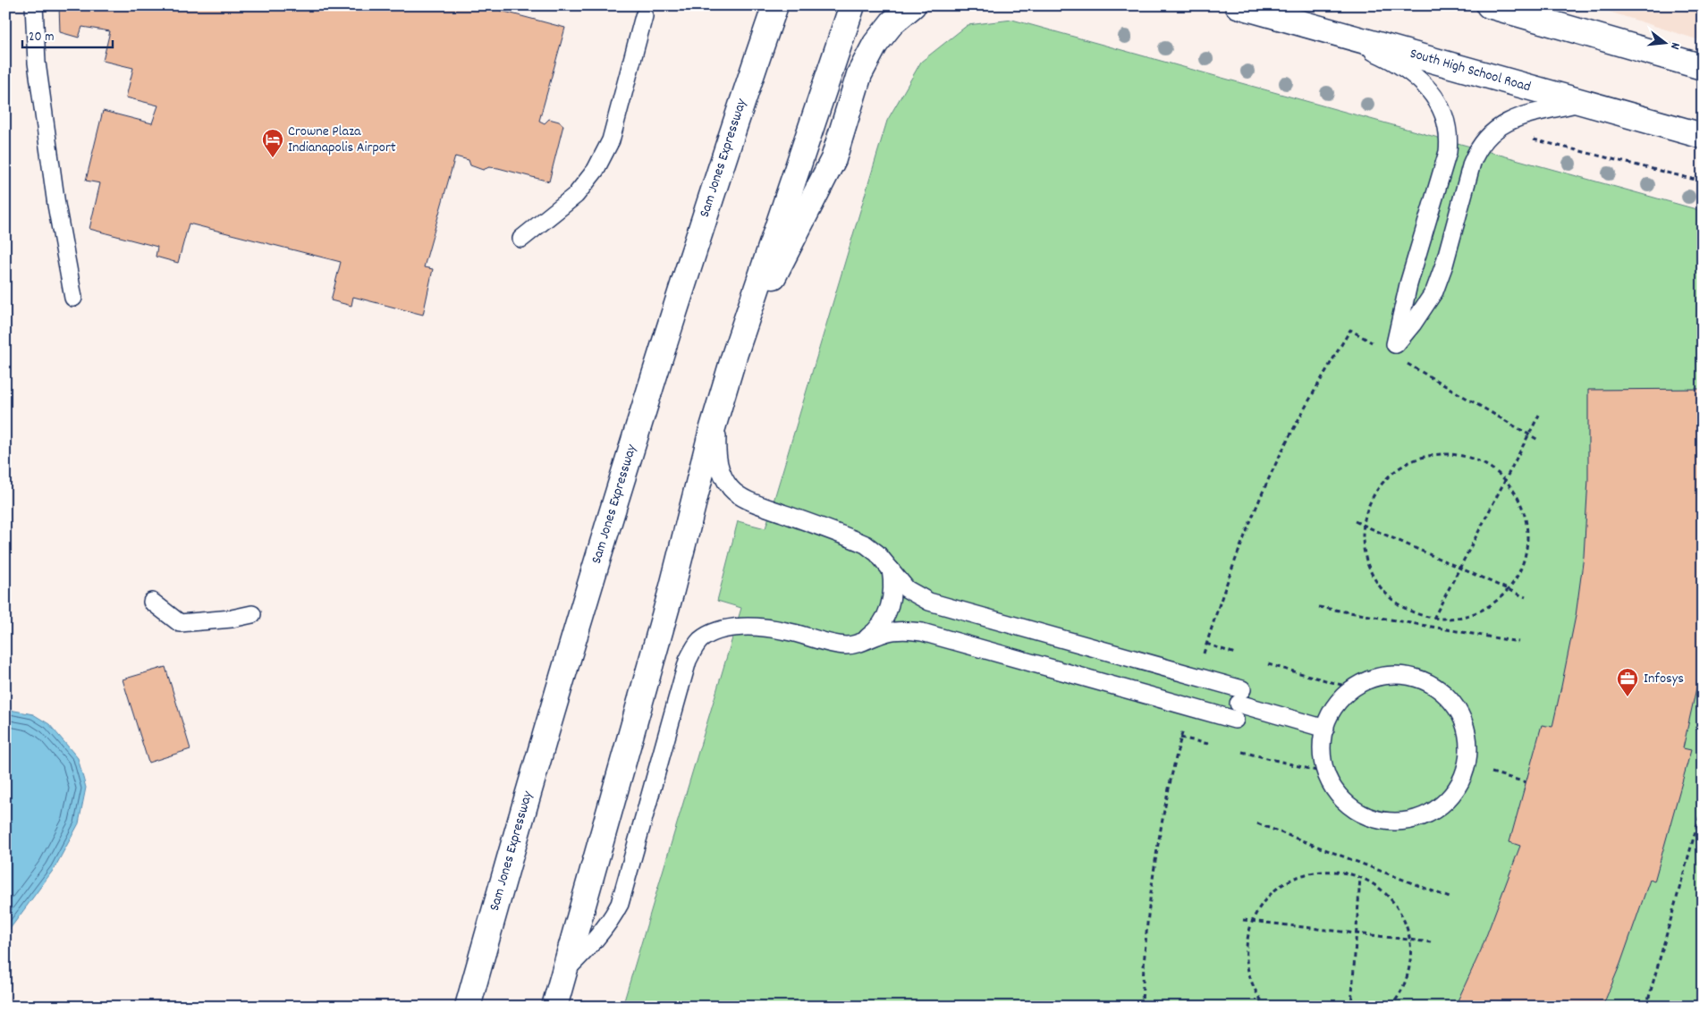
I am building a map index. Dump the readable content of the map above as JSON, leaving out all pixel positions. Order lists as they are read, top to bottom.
{
  "streets": {
    "street": ["South High School Road", "Sam Jones Expressway"]
  },
  "places": {
    "hotel": ["Crowne Plaza Indianapolis Airport"],
    "office": ["Infosys"]
  },
  "scale_bar": "20 m",
  "north": "right"
}
